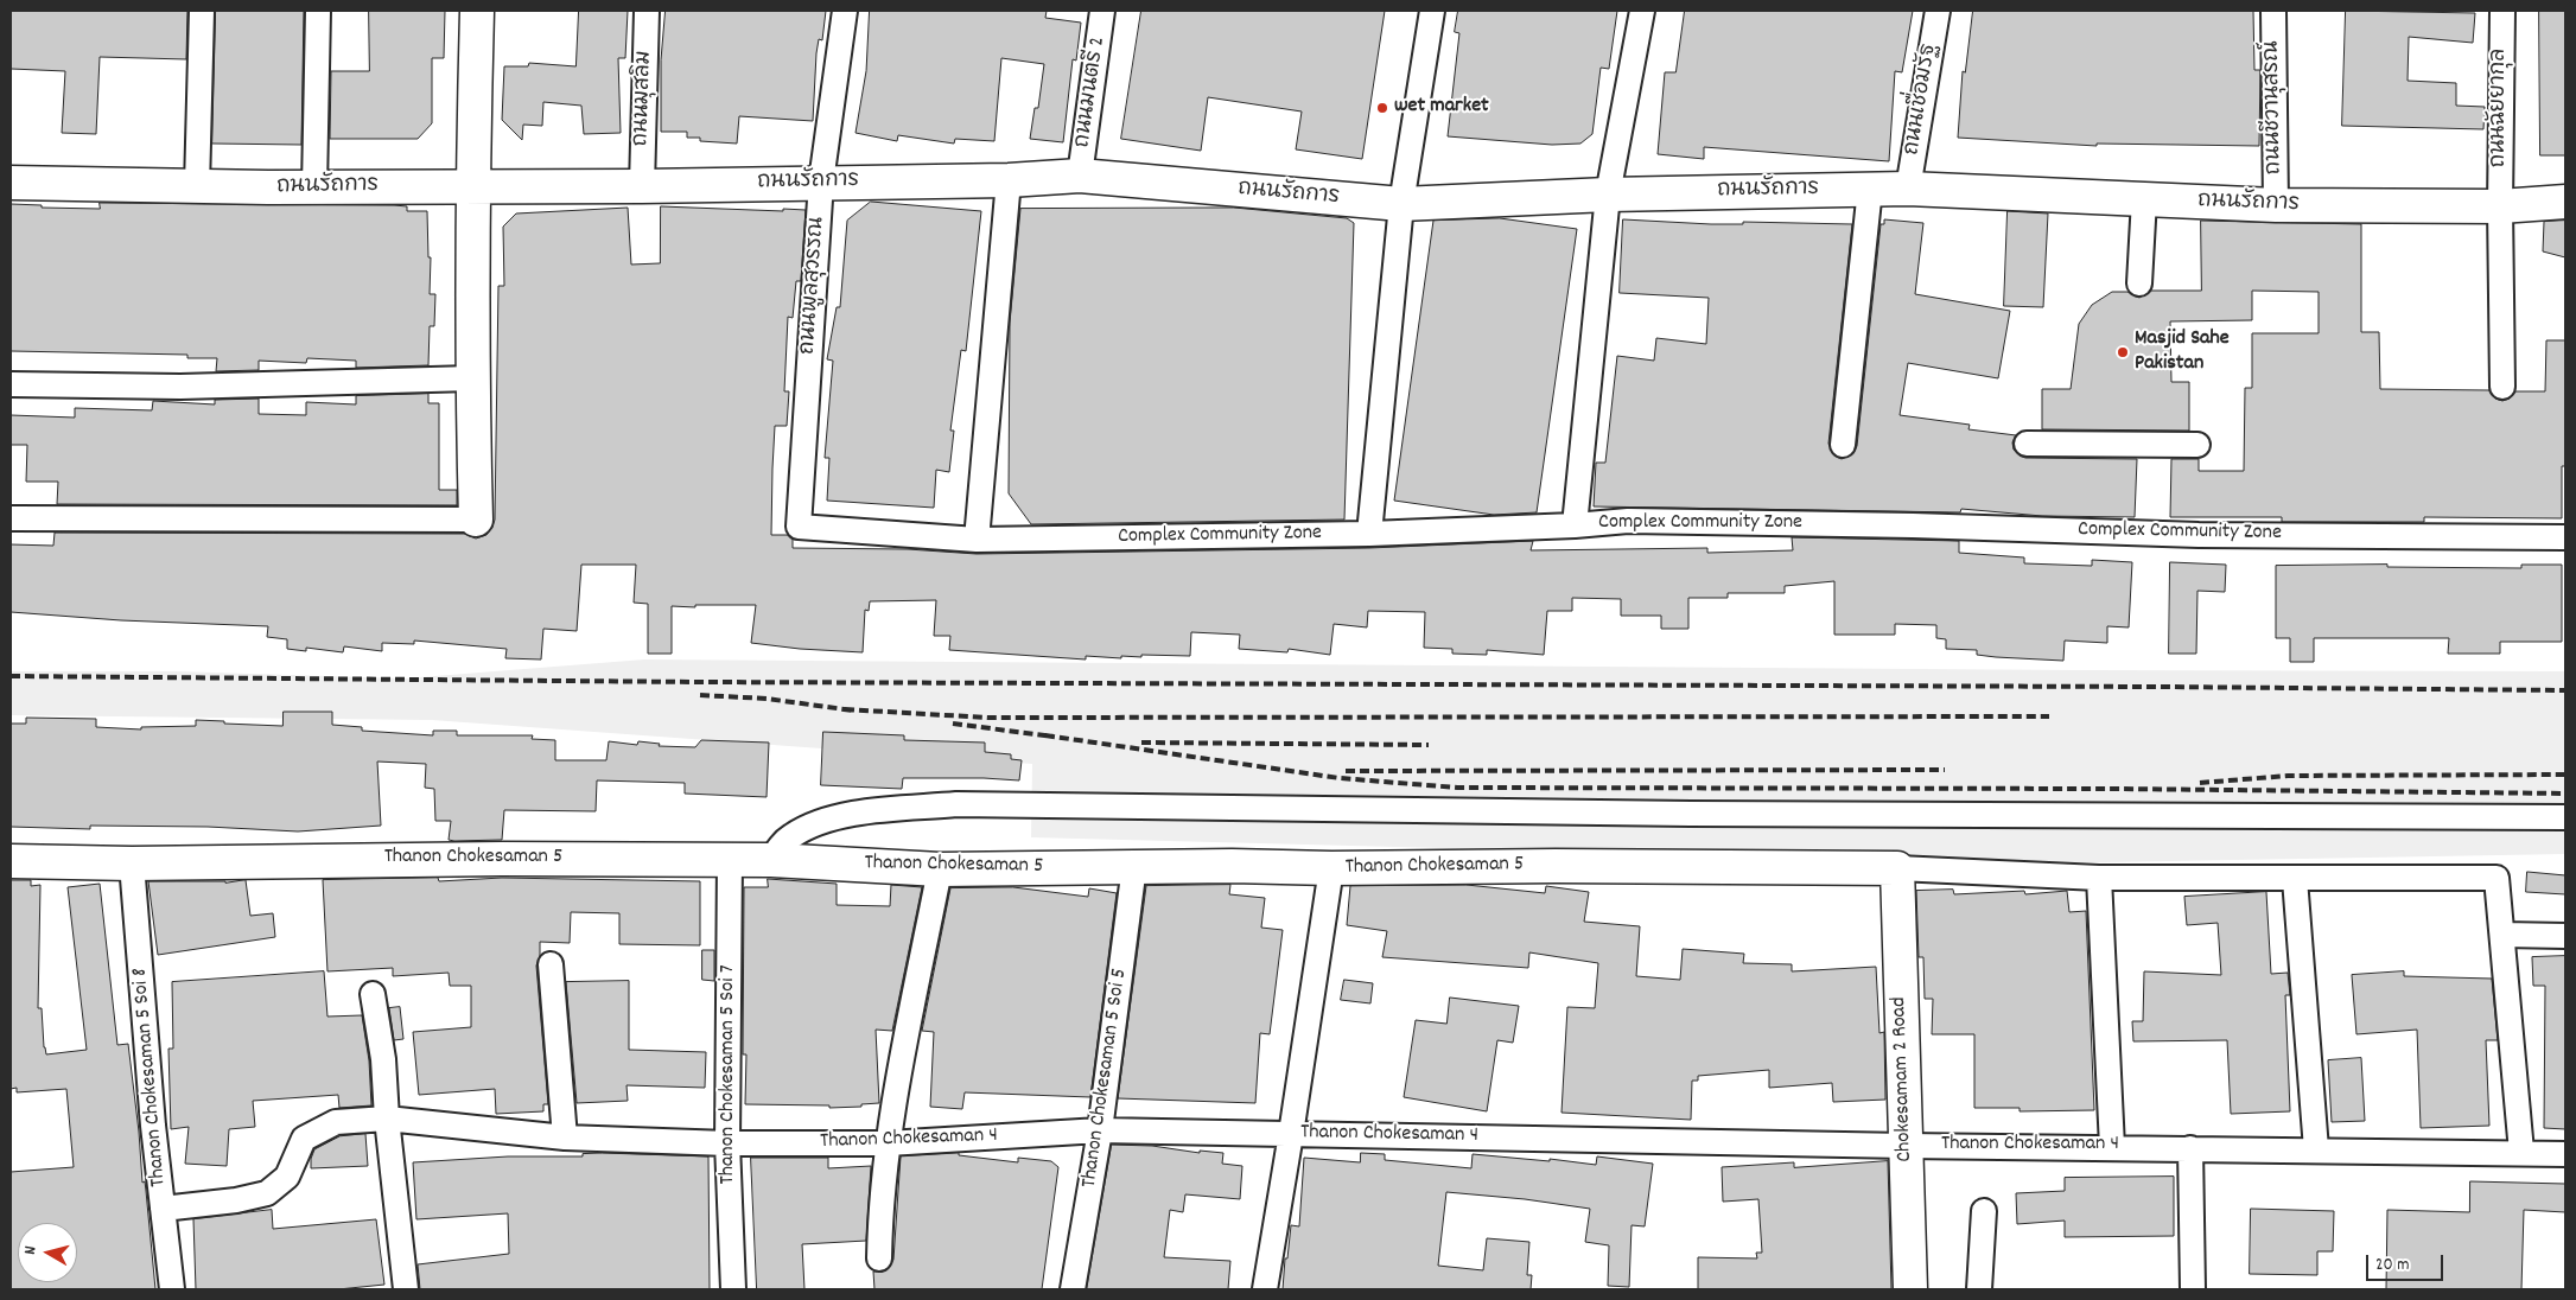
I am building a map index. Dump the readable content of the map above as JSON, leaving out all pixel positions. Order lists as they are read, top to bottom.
{
  "streets": {
    "street": [
      "ถนนมนตรี 2",
      "ถนนมุสลิม",
      "ถนนเชื่อมรัฐ",
      "ถนนชีวานุสรณ์",
      "ถนนฉัยยากุล",
      "ถนนรัถการ",
      "ถนนพูลสุวรรณ",
      "Complex Community Zone",
      "Thanon Chokesaman 5",
      "Thanon Chokesaman 5 Soi 7",
      "Thanon Chokesaman 5 Soi 8",
      "Thanon Chokesaman 5 Soi 5",
      "Chokesamam 2 Road",
      "Thanon Chokesaman 4"
    ]
  },
  "crossings": [
    ["ถนนมนตรี 2", "ถนนรัถการ"],
    ["ถนนมุสลิม", "ถนนรัถการ"],
    ["ถนนเชื่อมรัฐ", "ถนนรัถการ"],
    ["ถนนชีวานุสรณ์", "ถนนรัถการ"],
    ["ถนนฉัยยากุล", "ถนนรัถการ"],
    ["ถนนรัถการ", "ถนนพูลสุวรรณ"],
    ["ถนนพูลสุวรรณ", "Complex Community Zone"],
    ["Thanon Chokesaman 5", "Thanon Chokesaman 5 Soi 7"],
    ["Thanon Chokesaman 5", "Thanon Chokesaman 5 Soi 8"],
    ["Thanon Chokesaman 5", "Thanon Chokesaman 5 Soi 5"],
    ["Thanon Chokesaman 5", "Chokesamam 2 Road"],
    ["Thanon Chokesaman 5 Soi 7", "Thanon Chokesaman 4"],
    ["Thanon Chokesaman 5 Soi 8", "Thanon Chokesaman 4"],
    ["Thanon Chokesaman 5 Soi 5", "Thanon Chokesaman 4"],
    ["Chokesamam 2 Road", "Thanon Chokesaman 4"]
  ],
  "places": ["wet market", "Masjid Sahe Pakistan"],
  "scale_bar": "20 m",
  "north": "left"
}
